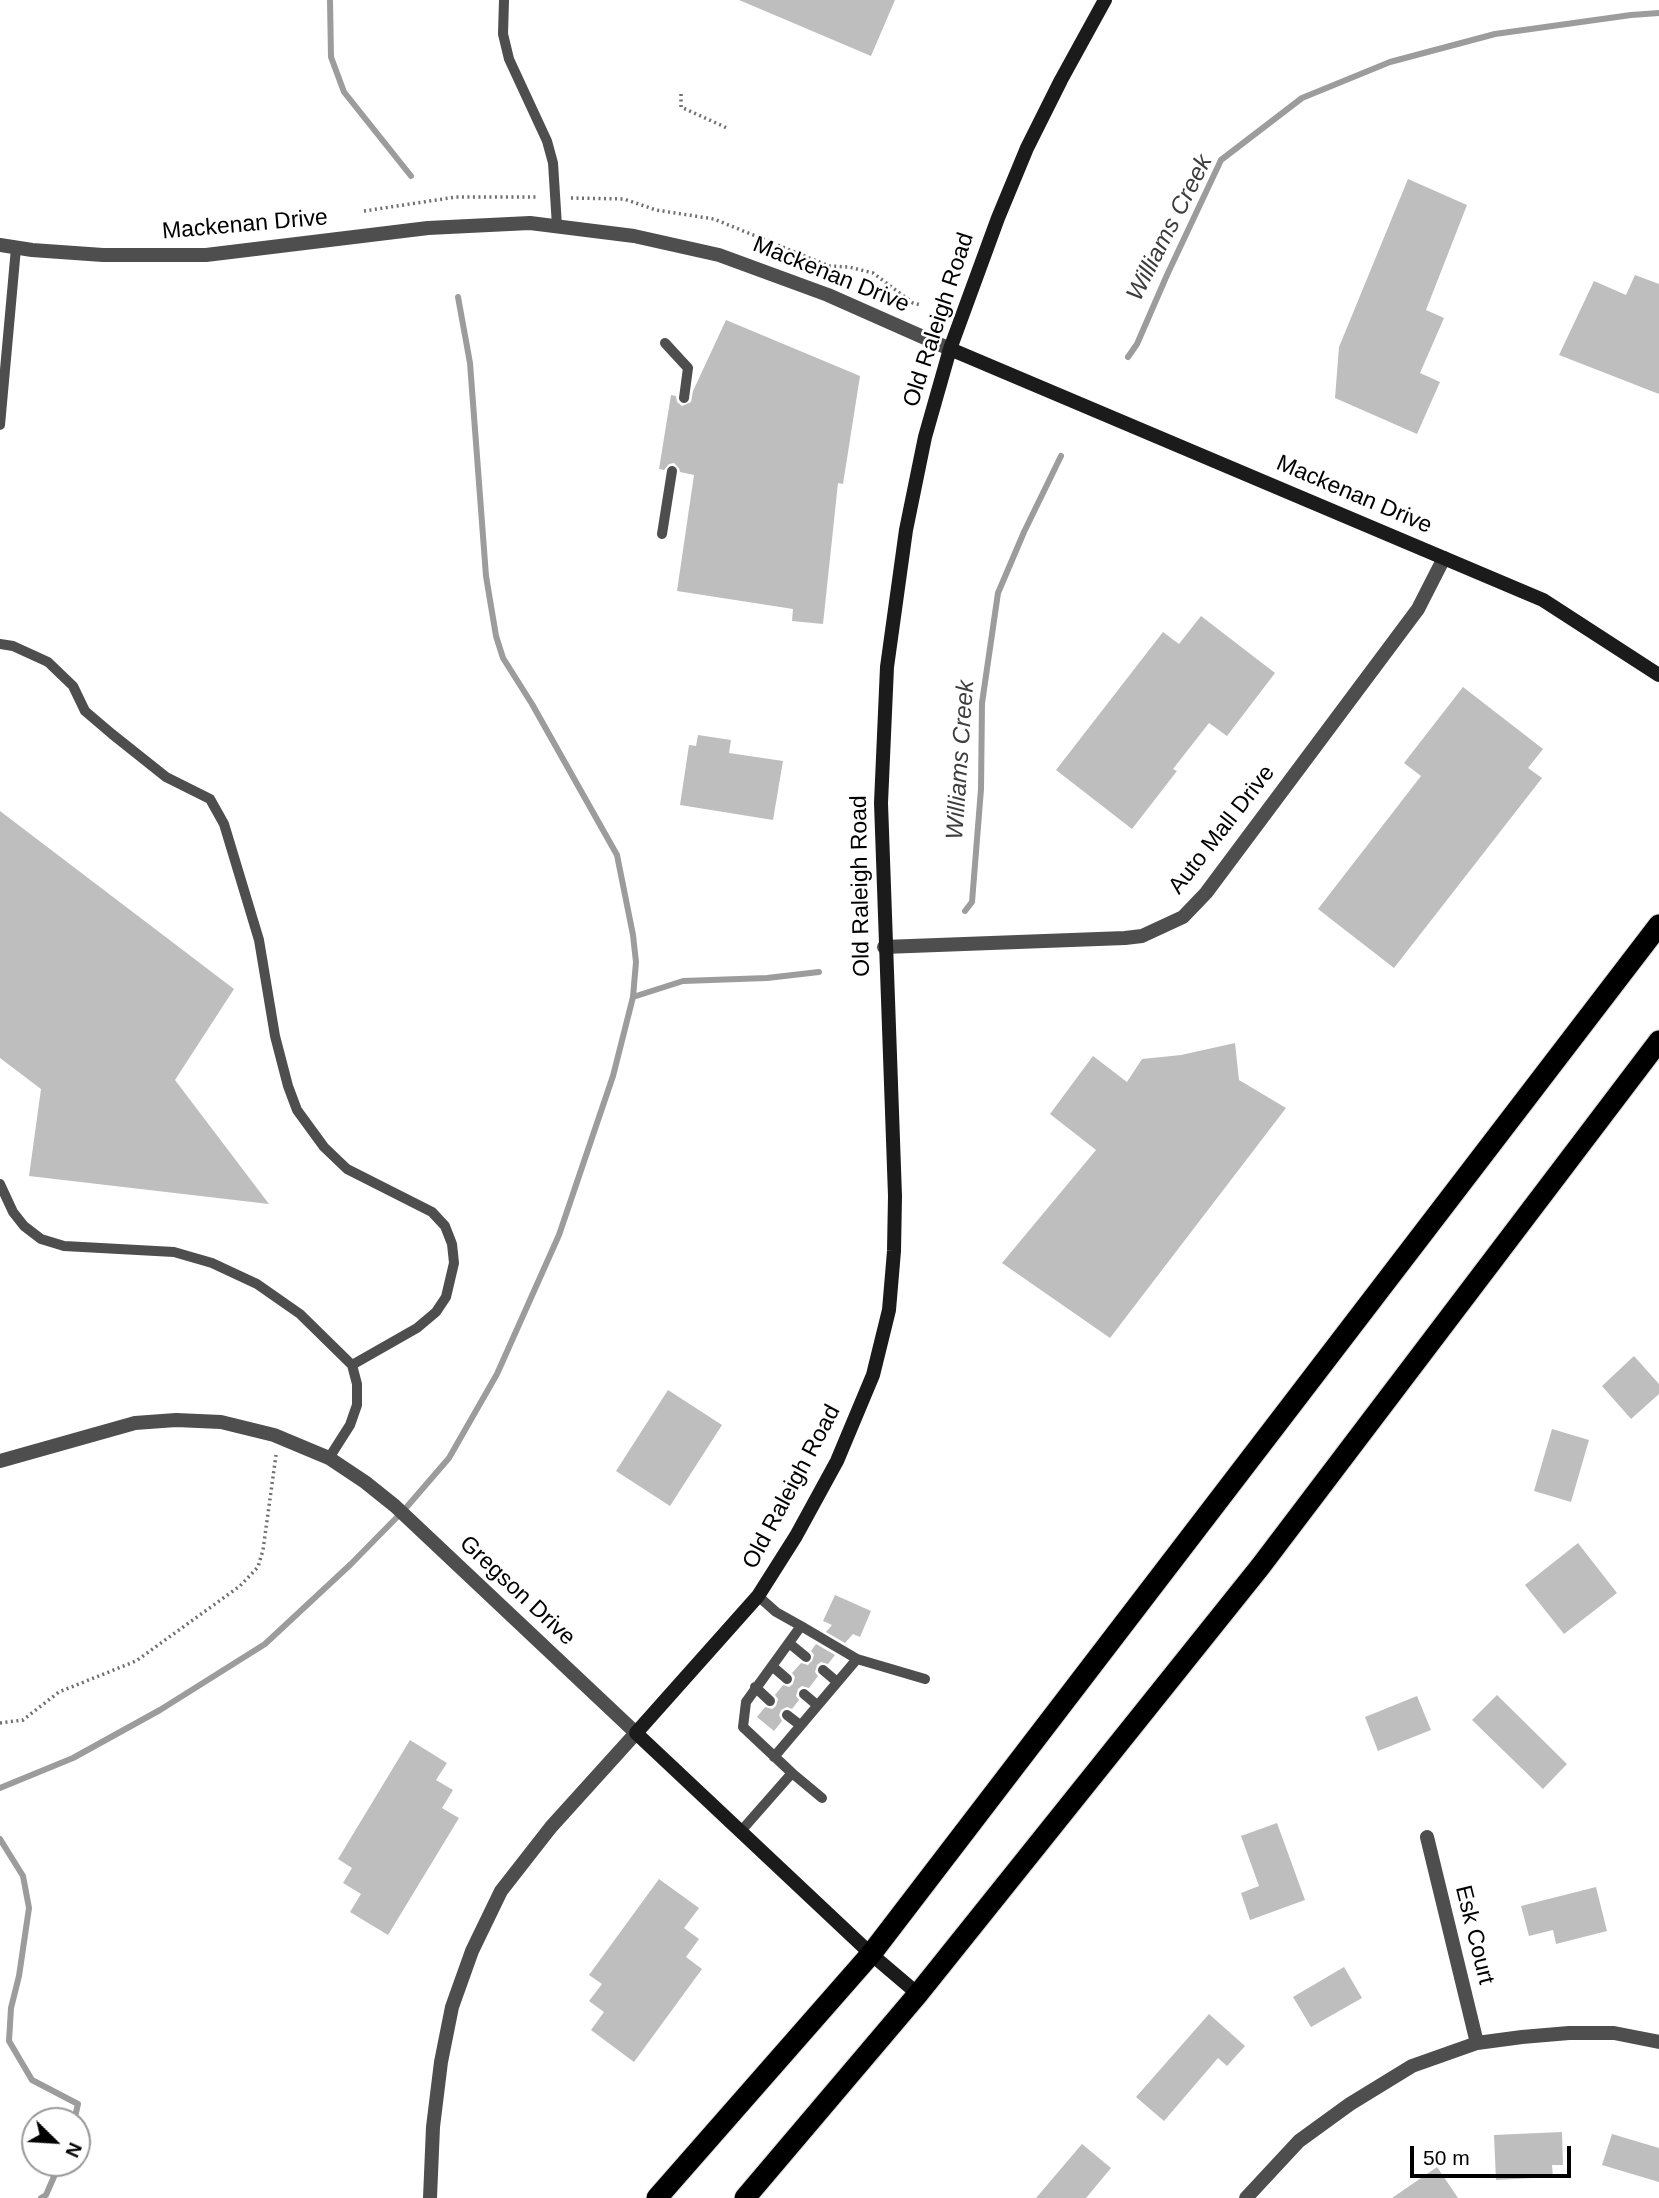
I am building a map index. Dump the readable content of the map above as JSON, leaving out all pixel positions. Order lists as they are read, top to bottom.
{
  "streets": {
    "street": [
      "Mackenan Drive",
      "Old Raleigh Road",
      "Auto Mall Drive",
      "Gregson Drive",
      "Esk Court"
    ]
  },
  "crossings": [
    ["Mackenan Drive", "Old Raleigh Road"],
    ["Mackenan Drive", "Auto Mall Drive"],
    ["Old Raleigh Road", "Auto Mall Drive"],
    ["Old Raleigh Road", "Gregson Drive"]
  ],
  "water": ["Williams Creek"],
  "scale_bar": "50 m",
  "north": "bottom right"
}
